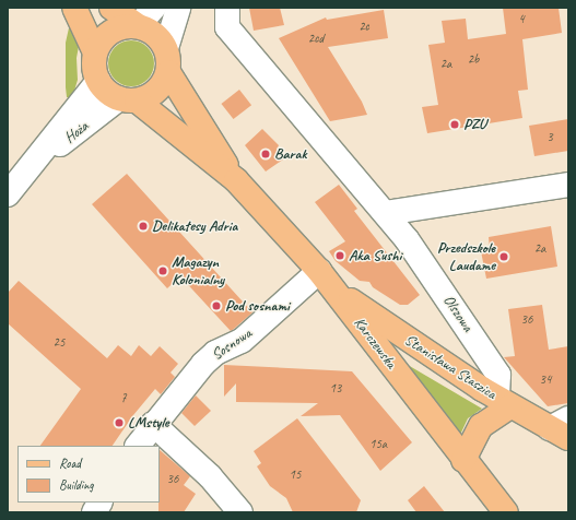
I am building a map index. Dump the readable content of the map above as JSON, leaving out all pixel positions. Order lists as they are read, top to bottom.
{
  "streets": {
    "main road": ["Karczewska", "Stanisława Staszica"],
    "street": ["Hoża", "Olszowa", "Sosnowa"]
  },
  "crossings": [
    ["Hoża", "Karczewska"],
    ["Olszowa", "Stanisława Staszica"],
    ["Karczewska", "Sosnowa"],
    ["Karczewska", "Stanisława Staszica"]
  ],
  "places": [
    "PZU",
    "Barak",
    "Delikatesy Adria",
    "Aka Sushi",
    "Przedszkole Laudame",
    "Magazyn Kolonialny",
    "Pod sosnami",
    "LMstyle"
  ],
  "house_numbers": [
    "4",
    "2c",
    "2cd",
    "2b",
    "2a",
    "3",
    "2a",
    "36",
    "25",
    "34",
    "13",
    "7",
    "15a",
    "15",
    "36"
  ],
  "legend": ["Road", "Building"]
}
